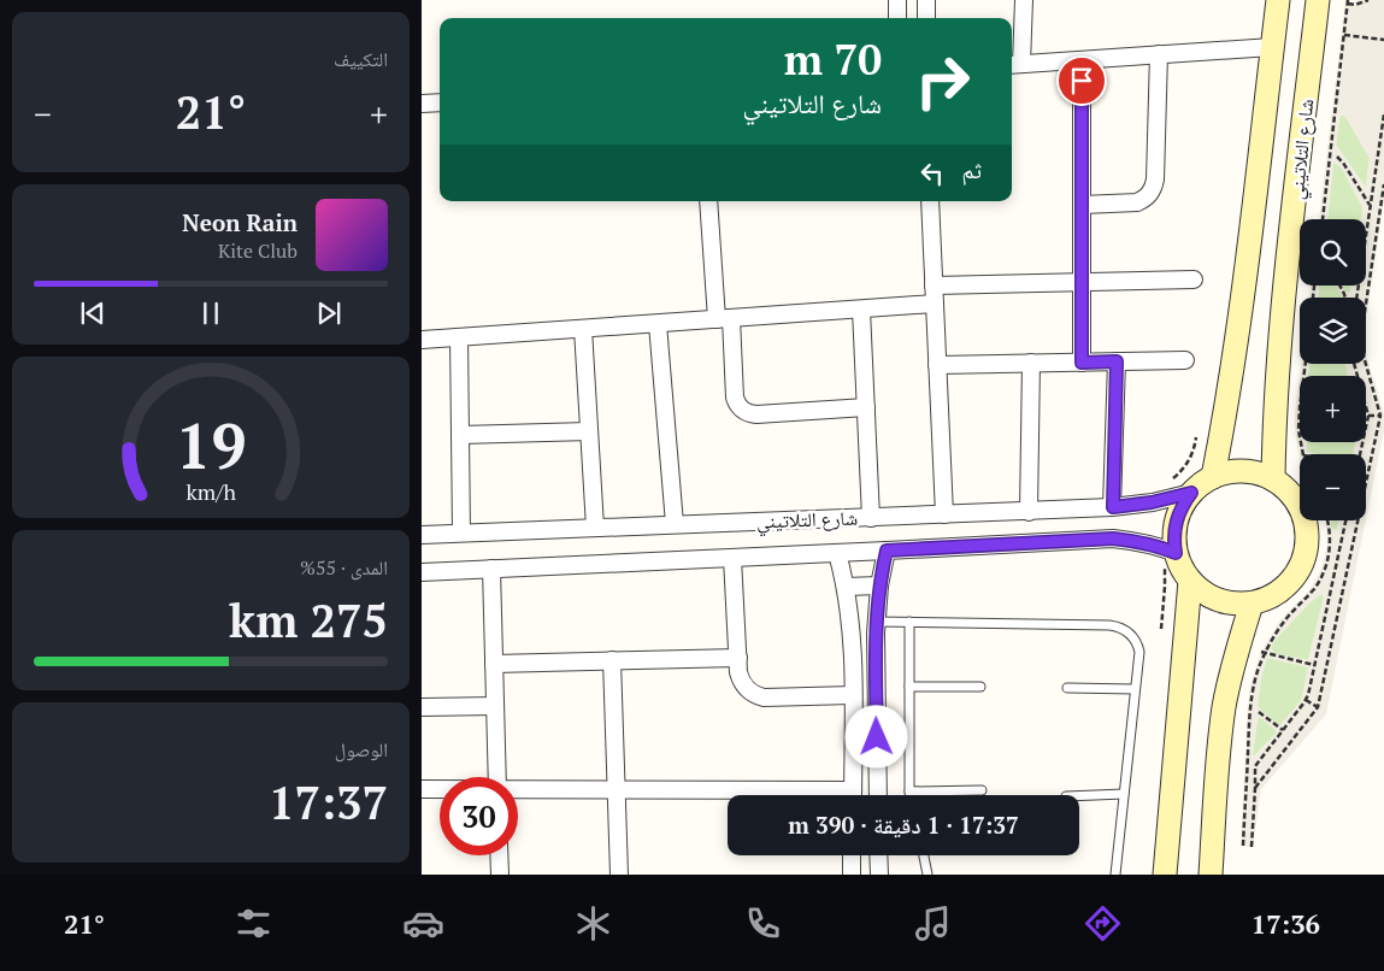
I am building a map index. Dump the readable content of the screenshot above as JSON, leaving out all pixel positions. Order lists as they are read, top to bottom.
{
  "streets": {
    "main road": ["شارع التلاتيني"]
  },
  "page": {
    "tile": [
      "التكييف",
      ["المدى · 55%", "275 km"],
      ["الوصول", "17:37"]
    ],
    "turn": ["70 m", "شارع التلاتيني"],
    "heat": ["−", "21°", "+"],
    "then": "ثم",
    "song": ["Neon Rain", "Kite Club"],
    "map_buttons": ["+", "−"],
    "limit": "30",
    "trip": "17:37 · 1 دقيقة · 390 m",
    "tabs": ["17:36", "21°"],
    "gauge": ["19", "km/h"]
  }
}
